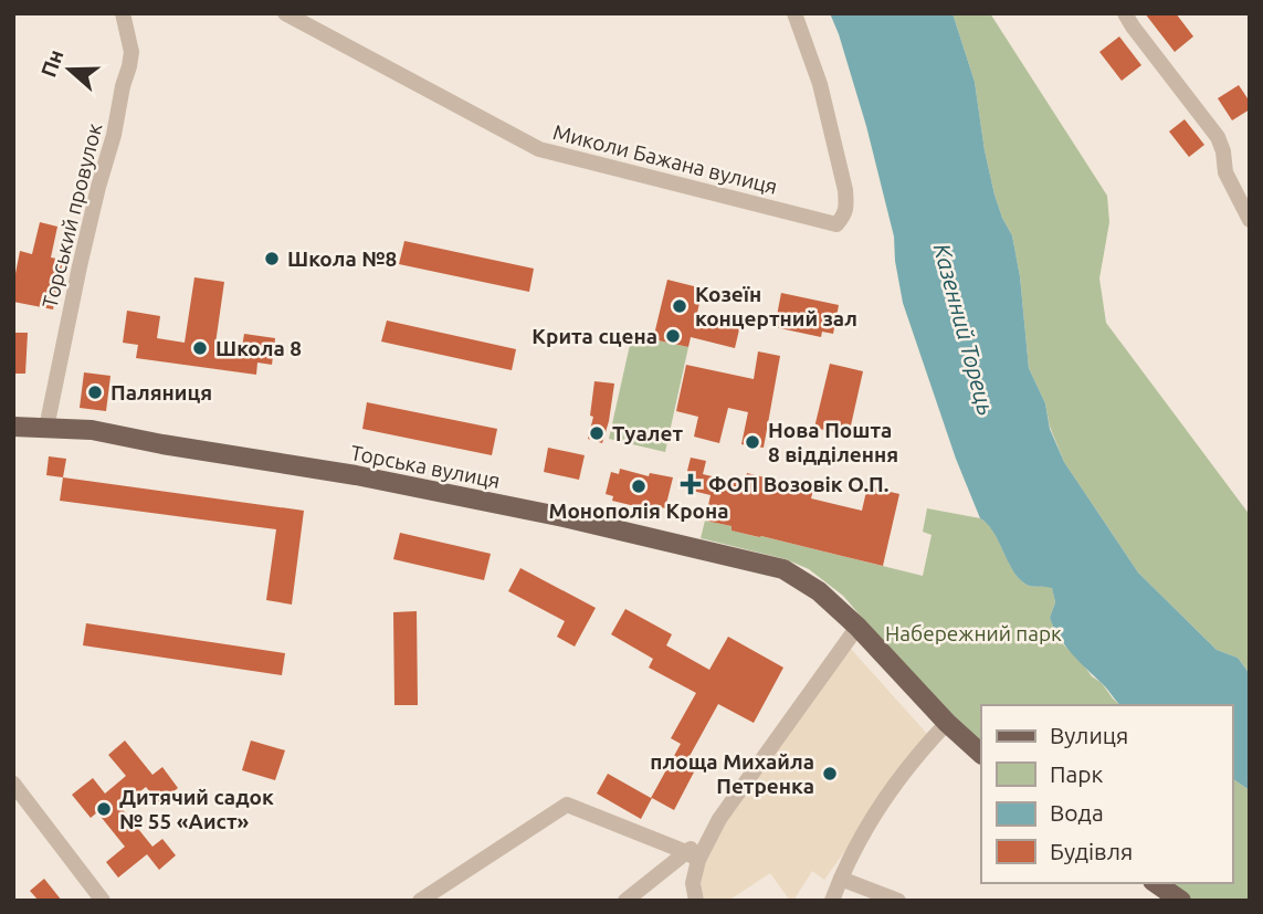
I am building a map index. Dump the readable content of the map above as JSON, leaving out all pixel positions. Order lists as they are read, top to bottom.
{
  "streets": {
    "main road": ["Торська вулиця"],
    "street": ["Миколи Бажана вулиця", "Торський провулок"]
  },
  "crossings": [
    ["Торський провулок", "Торська вулиця"]
  ],
  "water": ["Казенний Торець"],
  "parks": ["Набережний парк"],
  "places": {
    "other": [
      "Школа №8",
      "Козеїн концертний зал",
      "Крита сцена",
      "Школа 8",
      "Паляниця",
      "Туалет",
      "Нова Пошта 8 відділення",
      "Монополія Крона",
      "площа Михайла Петренка",
      "Дитячий садок № 55 «Аист»"
    ],
    "health": ["ФОП Возовік О.П."]
  },
  "legend": [
    "Вулиця",
    "Парк",
    "Вода",
    "Будівля"
  ],
  "north": "left"
}
